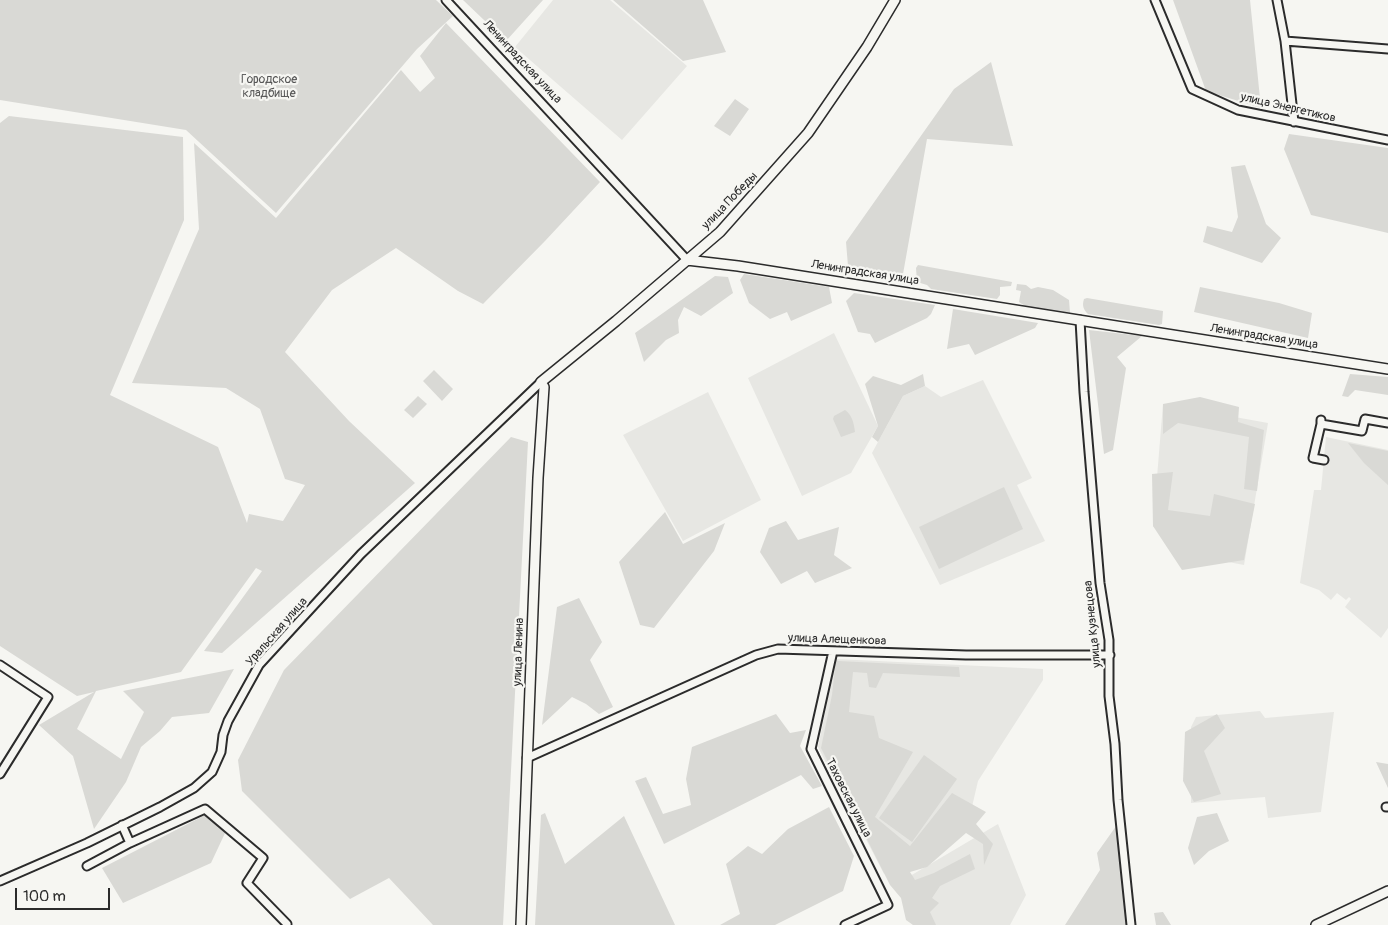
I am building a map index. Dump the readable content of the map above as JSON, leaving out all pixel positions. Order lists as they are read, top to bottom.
{
  "streets": {
    "main road": ["Ленинградская улица", "улица Победы", "улица Ленина"],
    "street": [
      "улица Энергетиков",
      "улица Кузнецова",
      "Уральская улица",
      "улица Алещенкова",
      "Таховская улица"
    ]
  },
  "crossings": [
    ["Ленинградская улица", "улица Победы"],
    ["Ленинградская улица", "улица Кузнецова"],
    ["улица Победы", "Уральская улица"],
    ["улица Победы", "улица Ленина"],
    ["улица Кузнецова", "улица Алещенкова"],
    ["Уральская улица", "улица Ленина"],
    ["улица Алещенкова", "улица Ленина"],
    ["улица Алещенкова", "Таховская улица"]
  ],
  "parks": ["Городское кладбище"],
  "scale_bar": "100 m"
}
